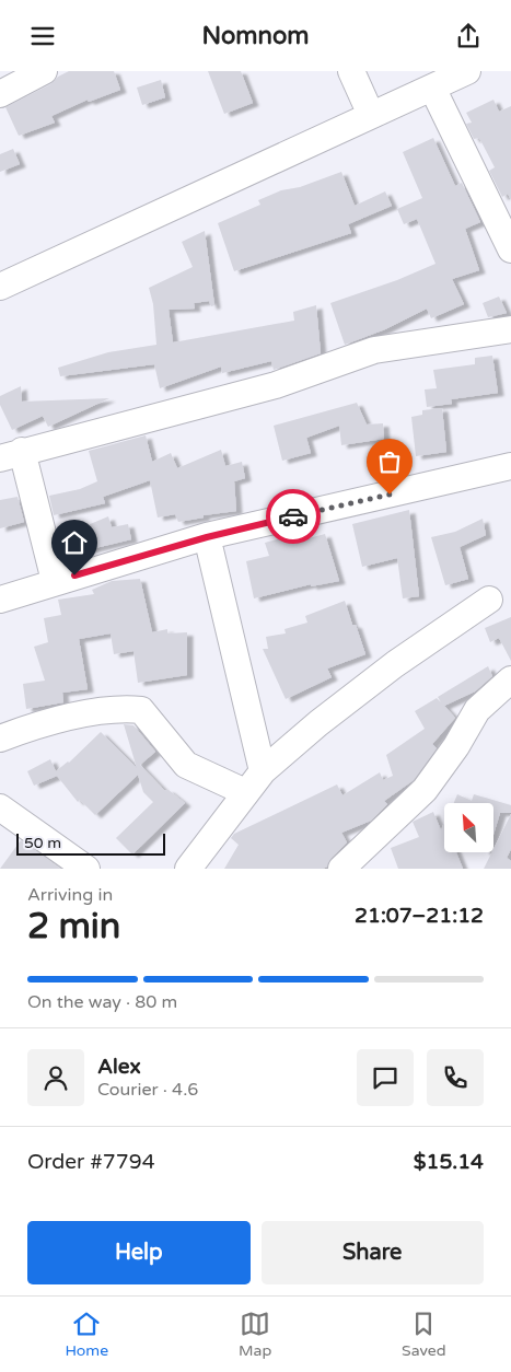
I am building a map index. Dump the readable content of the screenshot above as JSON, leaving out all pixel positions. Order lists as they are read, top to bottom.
{
  "scale_bar": "50 m",
  "north": "top left",
  "page": {
    "header": "Nomnom",
    "scale": "50 m",
    "heading": ["2 min", "Arriving in", "21:07–21:12"],
    "panel": [
      "Alex",
      "Courier · 4.6",
      "Order #7794",
      "$15.14"
    ],
    "bar": "On the way · 80 m",
    "buttons": ["Help", "Share"],
    "tabs": ["Home", "Map", "Saved"]
  }
}
